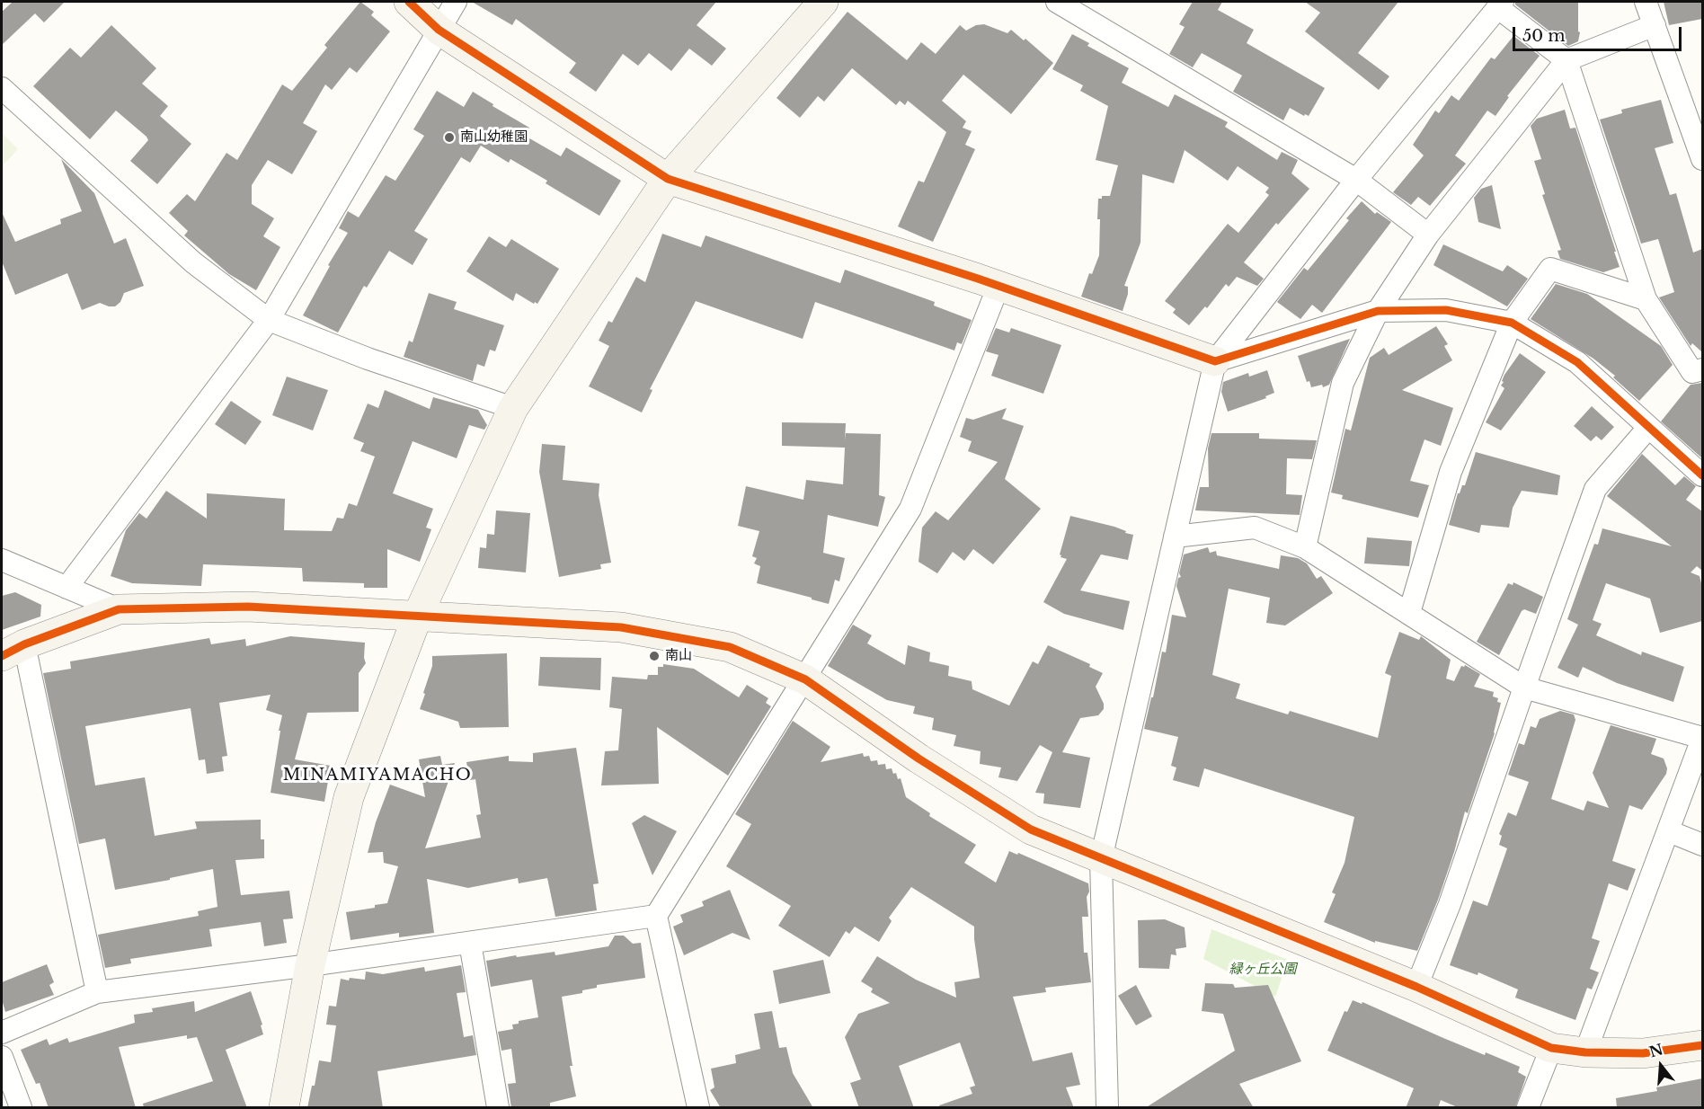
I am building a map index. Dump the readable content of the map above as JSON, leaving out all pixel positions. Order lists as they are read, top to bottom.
{
  "districts": ["MINAMIYAMACHO"],
  "parks": ["緑ヶ丘公園"],
  "places": ["南山幼稚園", "南山"],
  "scale_bar": "50 m",
  "north": "top"
}
